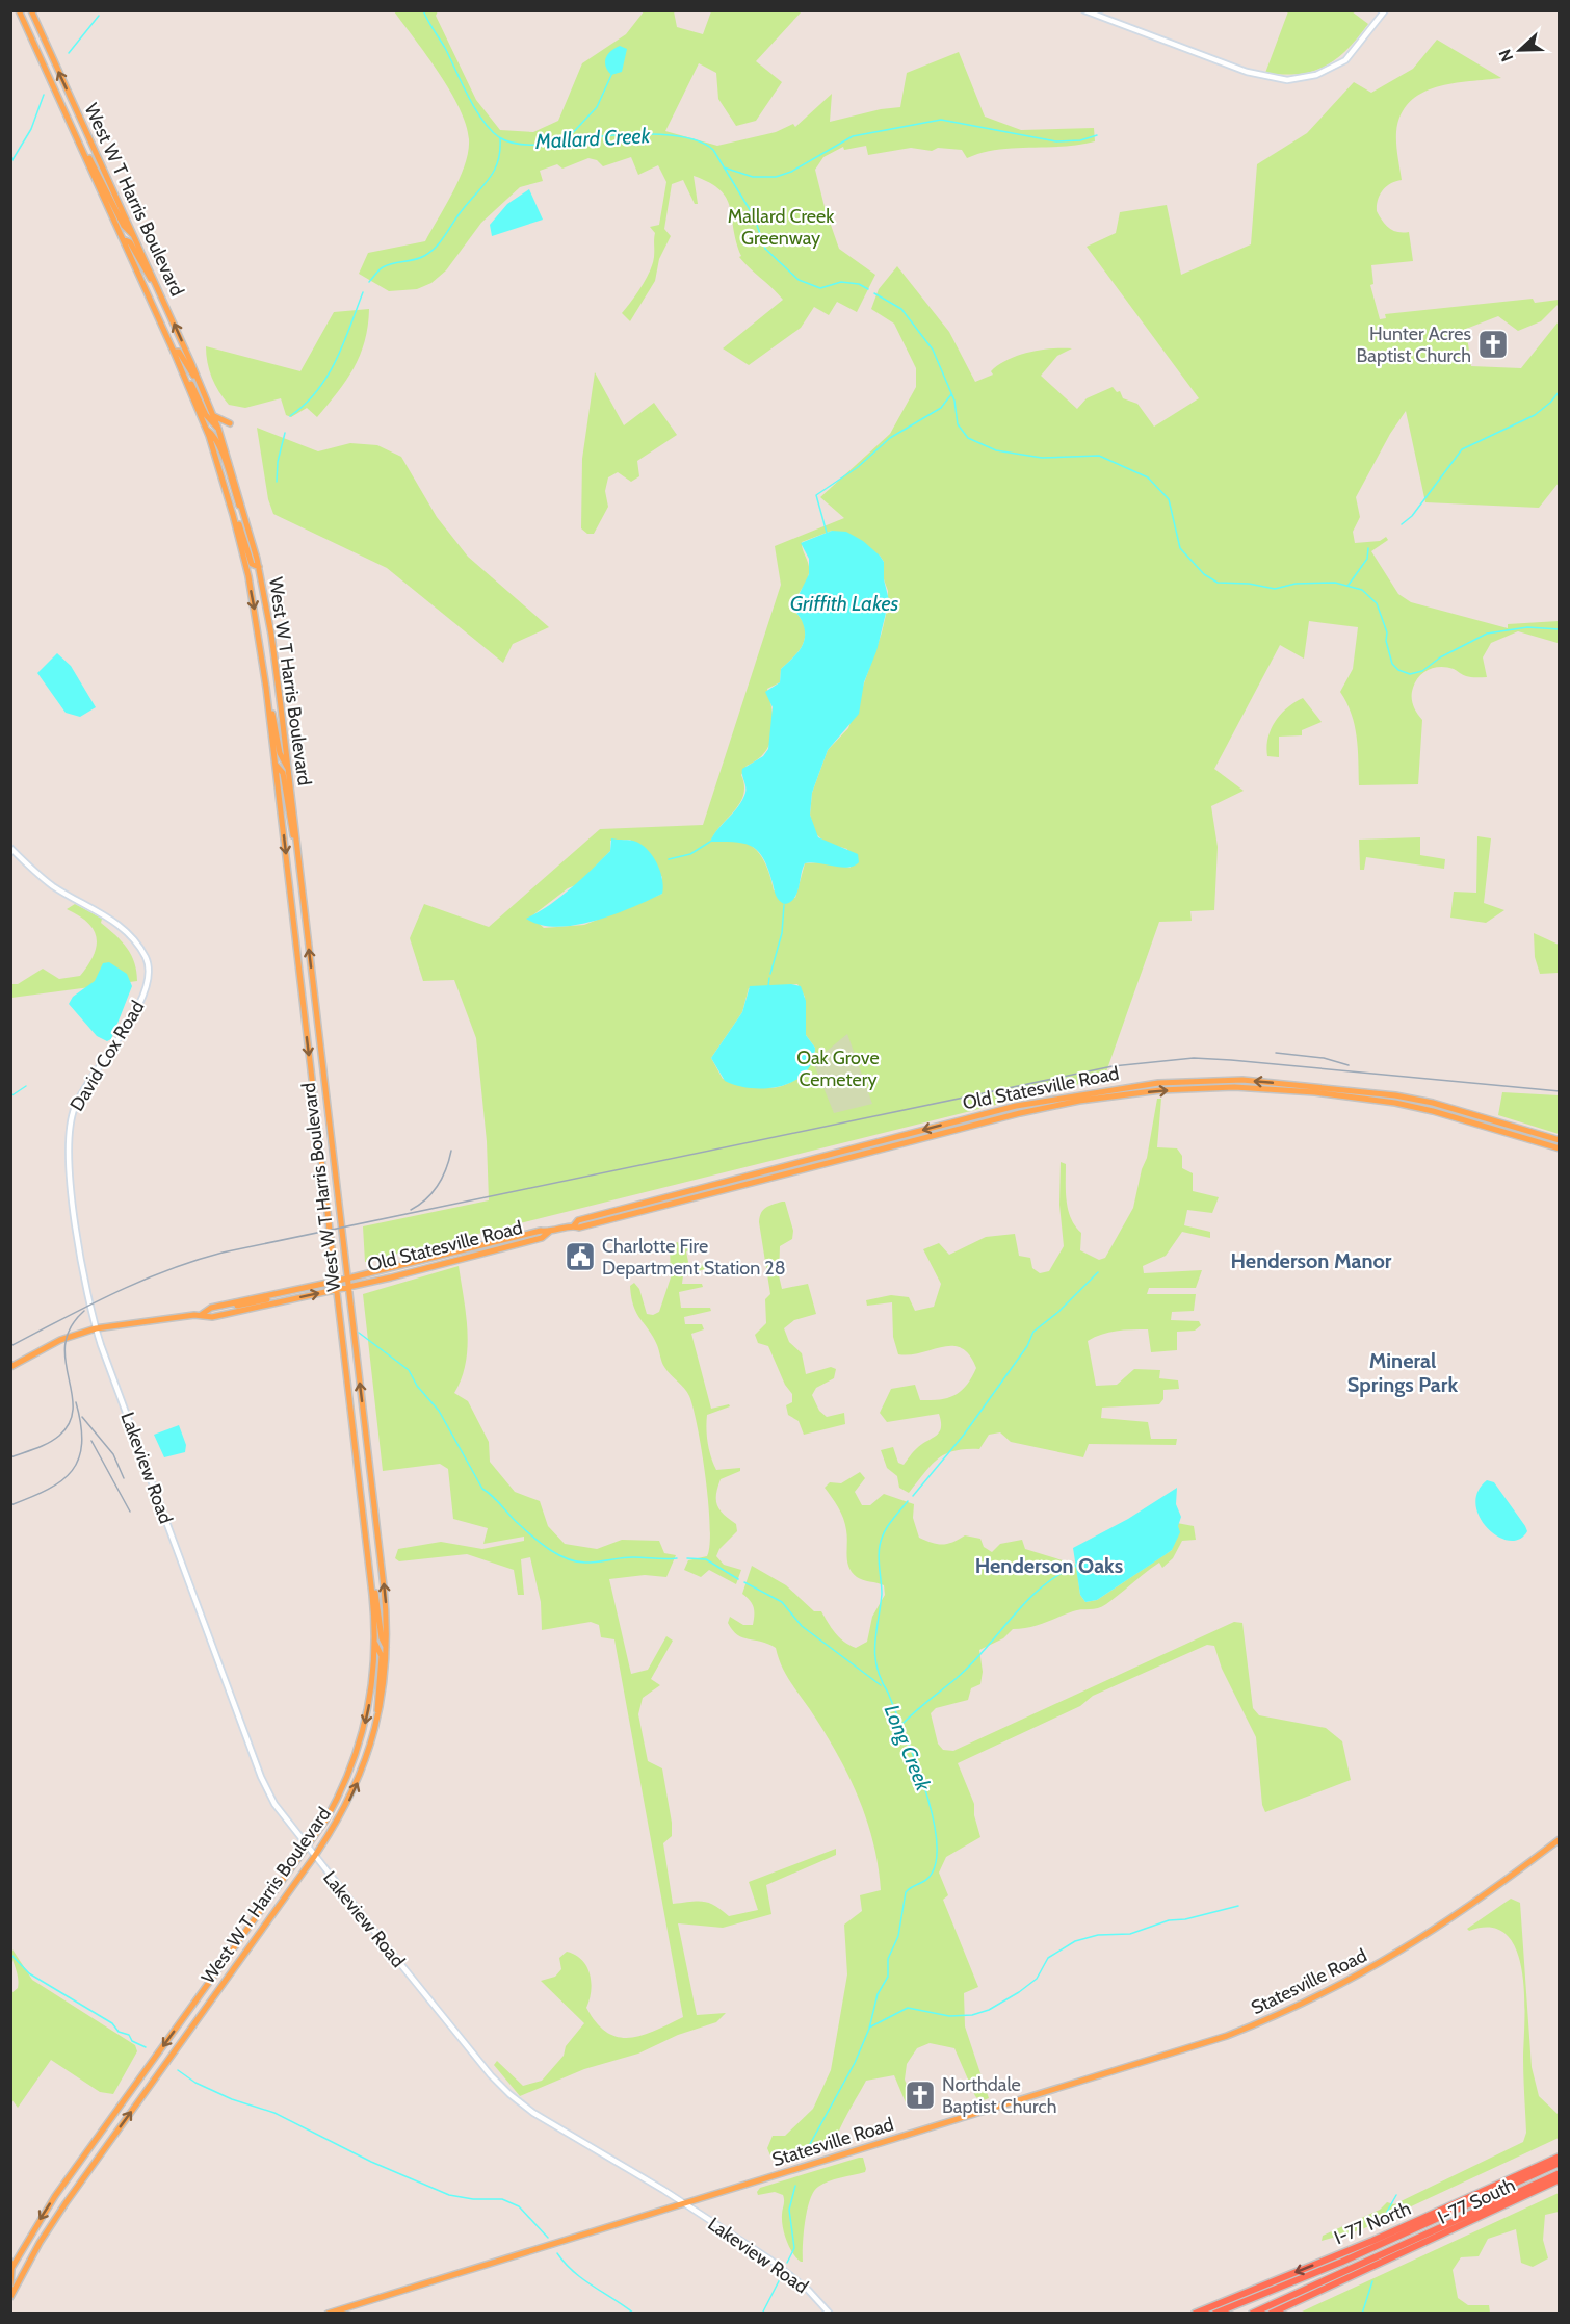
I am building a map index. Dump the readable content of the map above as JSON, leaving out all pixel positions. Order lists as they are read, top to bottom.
{
  "streets": {
    "highway": ["I-77 South", "I-77 North"],
    "main road": [
      "West W T Harris Boulevard",
      "David Cox Road",
      "Old Statesville Road",
      "Lakeview Road",
      "Statesville Road"
    ]
  },
  "crossings": [
    ["West W T Harris Boulevard", "Old Statesville Road"],
    ["West W T Harris Boulevard", "Lakeview Road"],
    ["David Cox Road", "Old Statesville Road"],
    ["David Cox Road", "Lakeview Road"],
    ["Old Statesville Road", "Lakeview Road"],
    ["Lakeview Road", "Statesville Road"]
  ],
  "districts": ["Henderson Manor", "Mineral Springs Park", "Henderson Oaks"],
  "water": ["Mallard Creek", "Griffith Lakes", "Long Creek"],
  "parks": ["Mallard Creek Greenway", "Oak Grove Cemetery"],
  "places": {
    "church": ["Hunter Acres Baptist Church", "Northdale Baptist Church"],
    "public building": ["Charlotte Fire Department Station 28"]
  },
  "north": "left"
}
